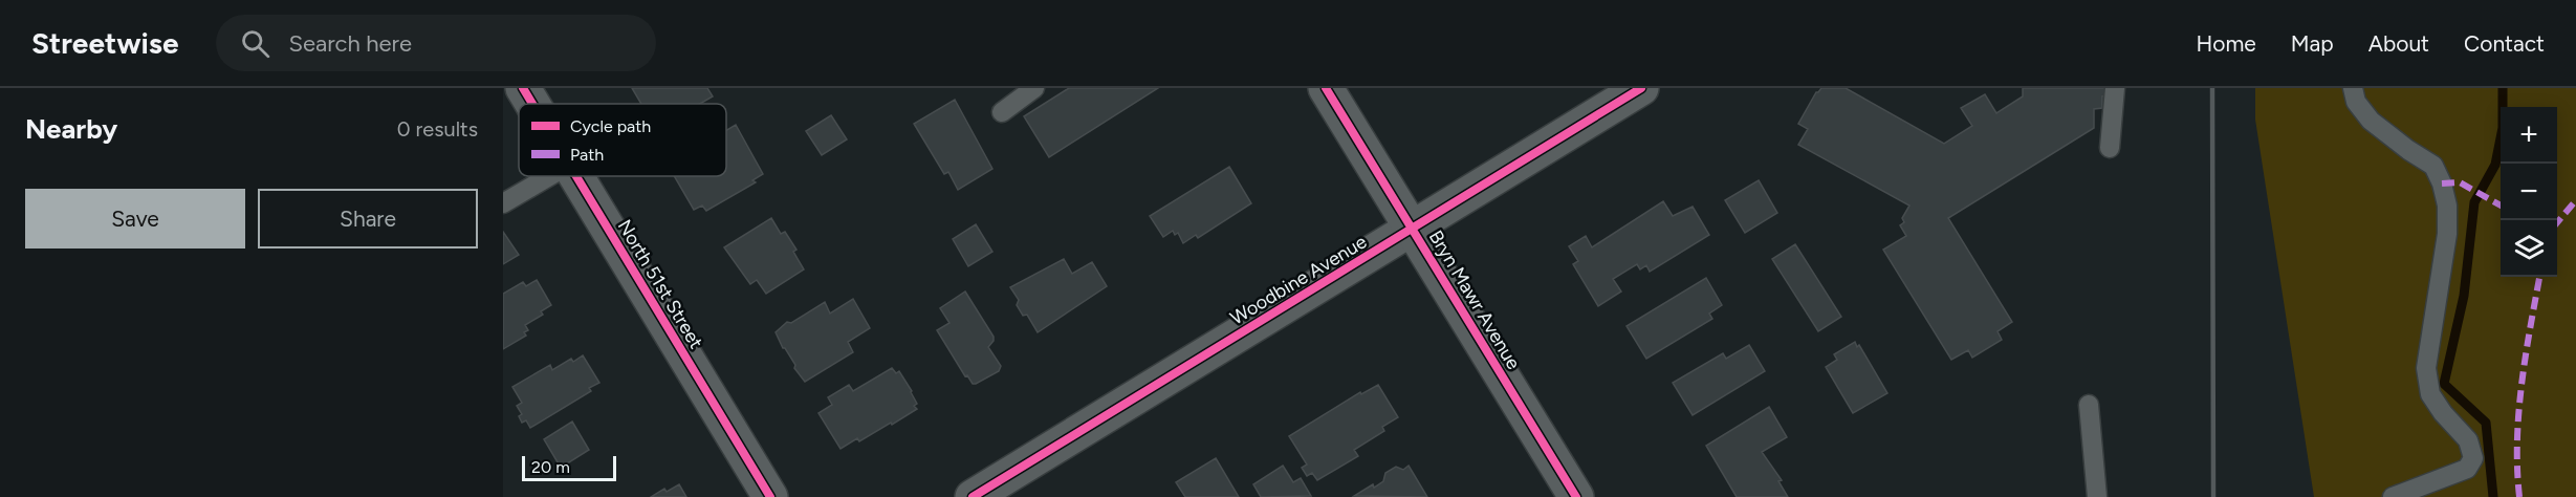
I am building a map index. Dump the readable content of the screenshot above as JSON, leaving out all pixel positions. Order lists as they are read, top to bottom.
{
  "streets": {
    "street": ["Woodbine Avenue", "North 51st Street", "Bryn Mawr Avenue"]
  },
  "crossings": [
    ["Woodbine Avenue", "Bryn Mawr Avenue"]
  ],
  "legend": ["Cycle path", "Path"],
  "scale_bar": "20 m",
  "page": {
    "header": "Streetwise",
    "search": "Search here",
    "nav": [
      "Home",
      "Map",
      "About",
      "Contact"
    ],
    "heading": ["Nearby", "0 results"],
    "map_buttons": ["+", "−"],
    "buttons": ["Save", "Share"],
    "scale": "20 m"
  }
}
